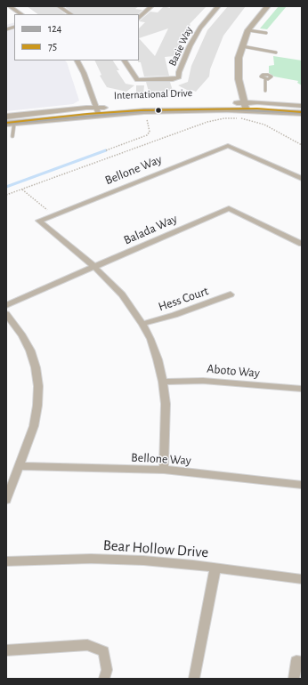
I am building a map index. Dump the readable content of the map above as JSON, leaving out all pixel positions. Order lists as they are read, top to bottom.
{
  "streets": {
    "main road": ["International Drive"],
    "street": [
      "Basie Way",
      "Bellone Way",
      "Balada Way",
      "Hess Court",
      "Aboto Way",
      "Bear Hollow Drive"
    ]
  },
  "crossings": [
    ["Bellone Way", "Balada Way"]
  ],
  "lines": ["transit line 75", "transit line 124"],
  "legend": ["124", "75"]
}
